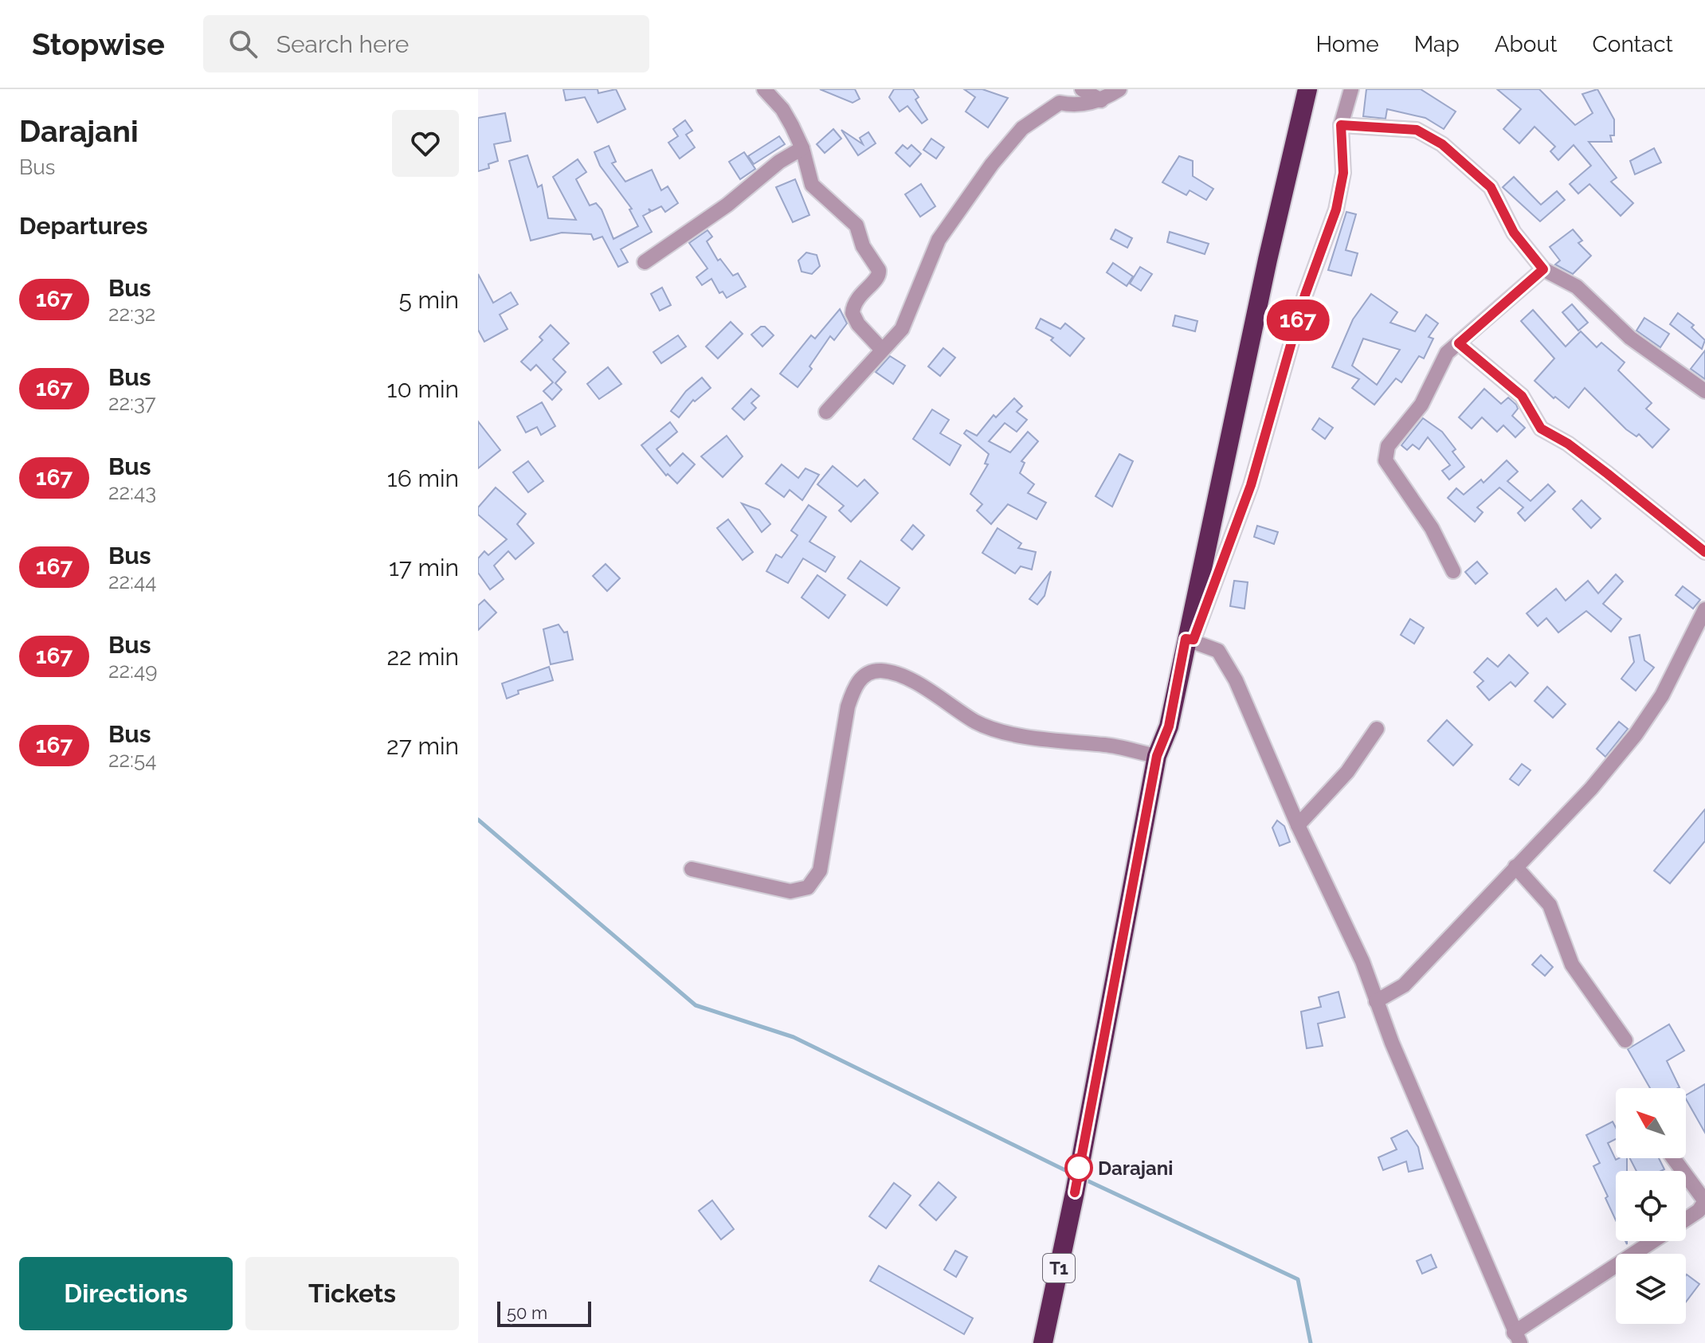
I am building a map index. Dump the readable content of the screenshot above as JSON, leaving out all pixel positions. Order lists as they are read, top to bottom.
{
  "streets": {
    "highway": ["T1"]
  },
  "places": ["Darajani"],
  "lines": ["bus line 167"],
  "scale_bar": "50 m",
  "north": "top left",
  "page": {
    "header": "Stopwise",
    "search": "Search here",
    "nav": [
      "Home",
      "Map",
      "About",
      "Contact"
    ],
    "heading": [
      ["Darajani", "Bus"],
      "Departures"
    ],
    "on_map": "167",
    "list": [
      {
        "mark": "167",
        "name": "Bus",
        "note": "22:32",
        "value": "5 min"
      },
      {
        "mark": "167",
        "name": "Bus",
        "note": "22:37",
        "value": "10 min"
      },
      {
        "mark": "167",
        "name": "Bus",
        "note": "22:43",
        "value": "16 min"
      },
      {
        "mark": "167",
        "name": "Bus",
        "note": "22:44",
        "value": "17 min"
      },
      {
        "mark": "167",
        "name": "Bus",
        "note": "22:49",
        "value": "22 min"
      },
      {
        "mark": "167",
        "name": "Bus",
        "note": "22:54",
        "value": "27 min"
      }
    ],
    "buttons": ["Directions", "Tickets"],
    "scale": "50 m"
  }
}
